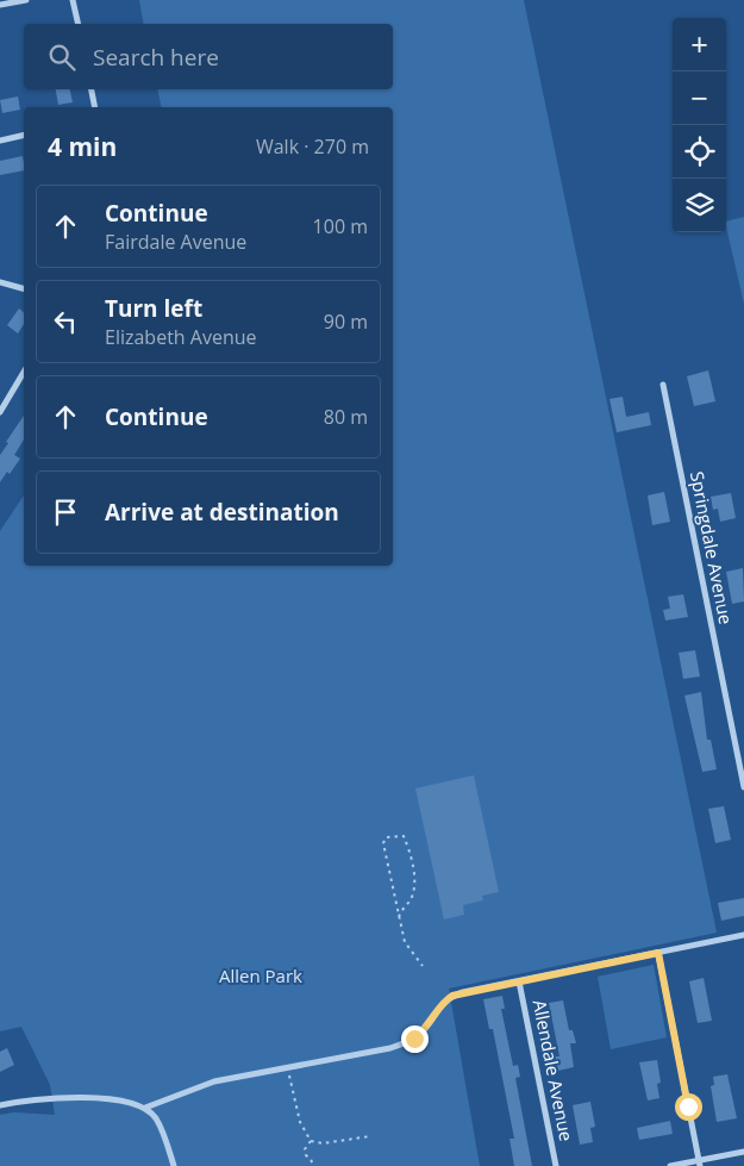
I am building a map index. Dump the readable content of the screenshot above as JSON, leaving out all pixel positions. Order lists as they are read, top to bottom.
{
  "streets": {
    "street": ["Springdale Avenue", "Allendale Avenue"]
  },
  "parks": ["Allen Park"],
  "page": {
    "map_buttons": ["+", "−"],
    "search": "Search here",
    "heading": ["4 min", "Walk · 270 m"],
    "list": [
      ["Continue", "Fairdale Avenue", "100 m"],
      ["Turn left", "Elizabeth Avenue", "90 m"],
      ["Continue", "80 m"],
      "Arrive at destination"
    ]
  }
}
